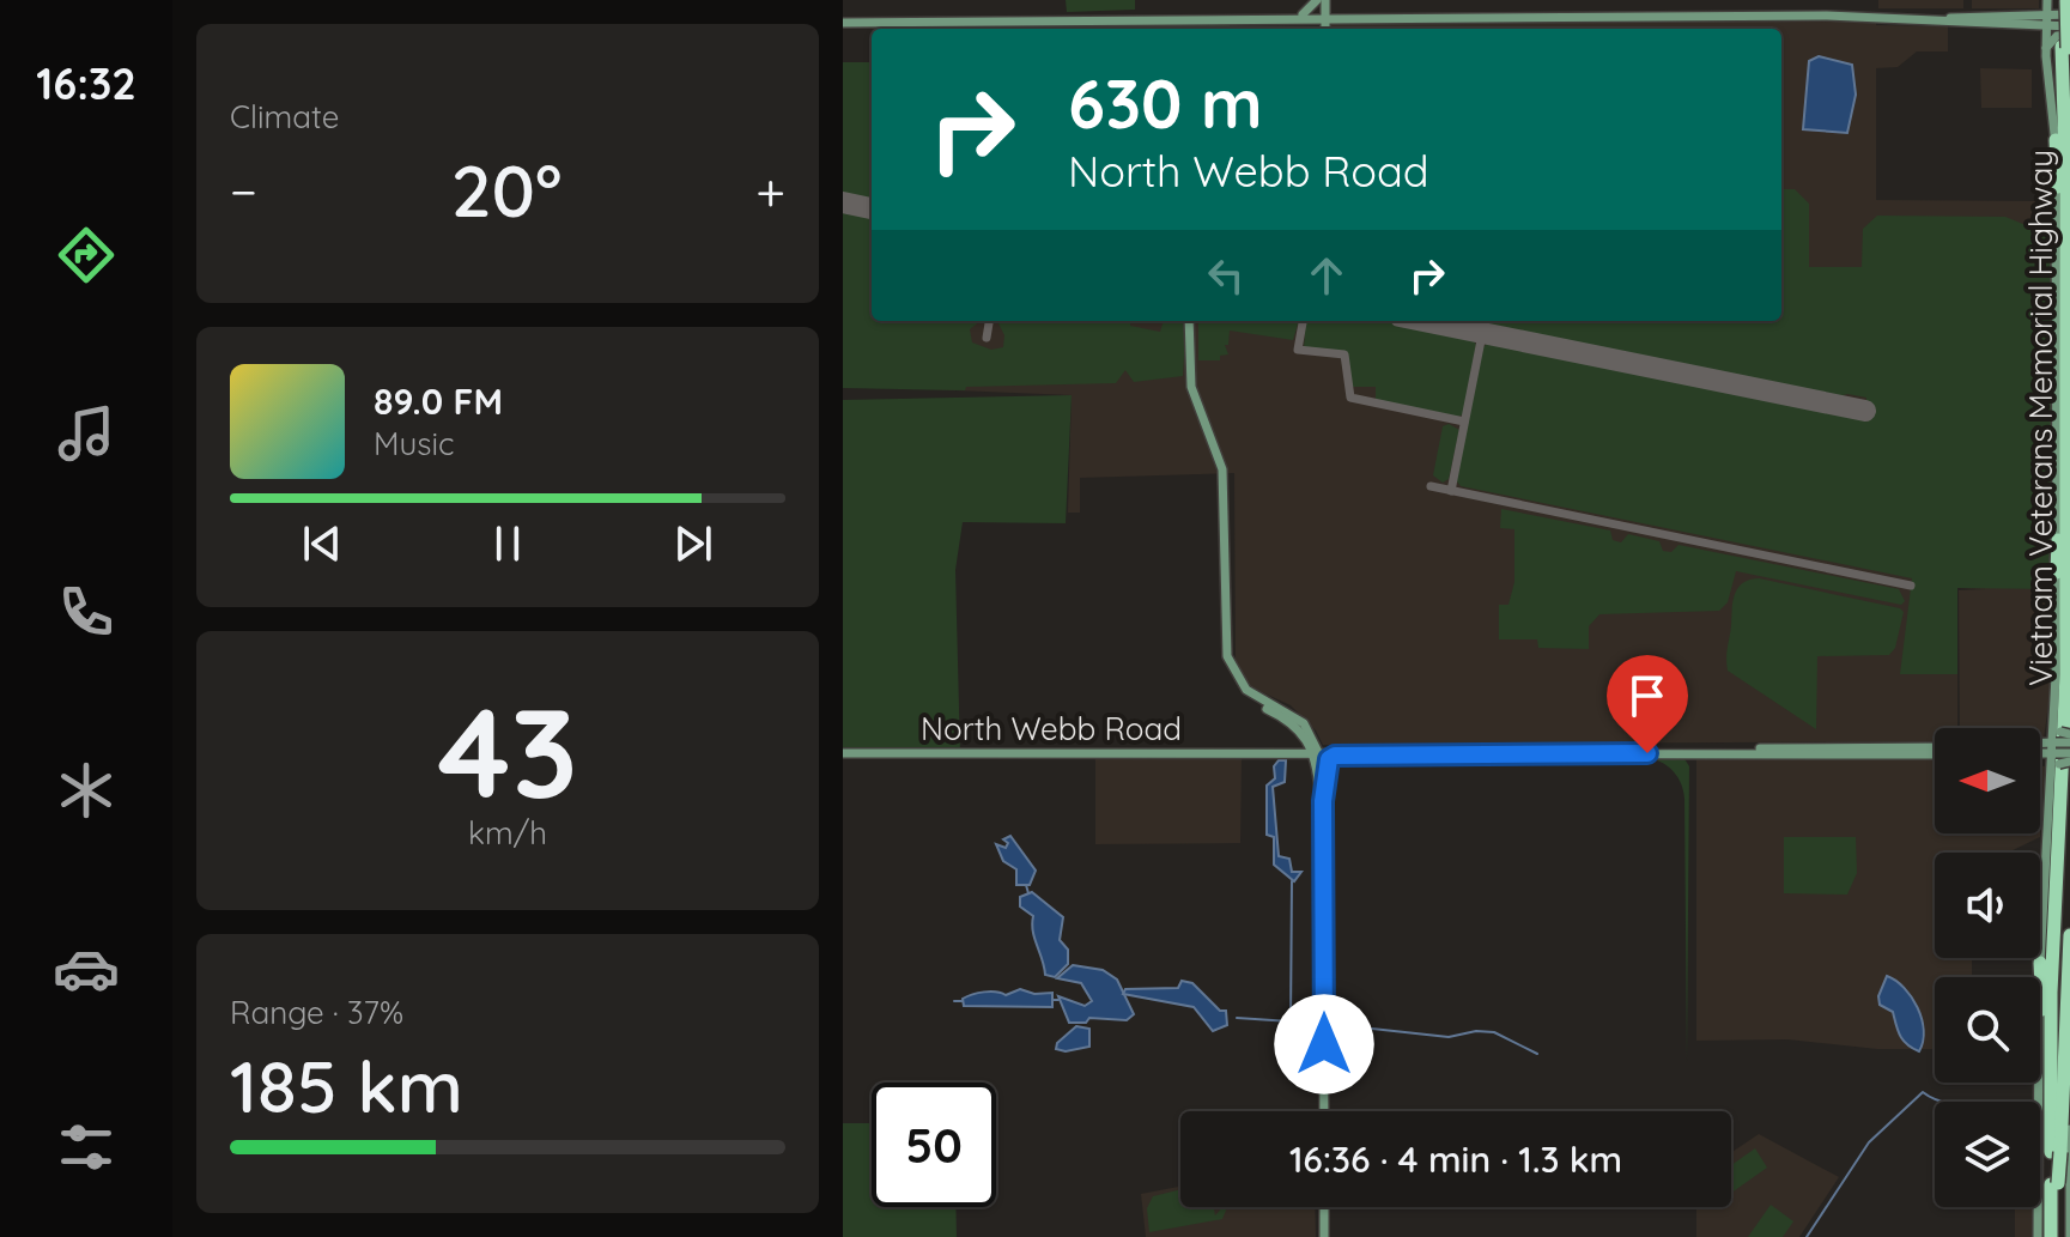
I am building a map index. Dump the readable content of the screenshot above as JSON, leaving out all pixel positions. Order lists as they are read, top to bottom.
{
  "streets": {
    "highway": ["Vietnam Veterans Memorial Highway"],
    "main road": ["North Webb Road"]
  },
  "north": "left",
  "page": {
    "tabs": "16:32",
    "tile": [
      "Climate",
      ["43", "km/h"],
      ["Range · 37%", "185 km"]
    ],
    "turn": ["630 m", "North Webb Road"],
    "heat": ["−", "20°", "+"],
    "song": ["89.0 FM", "Music"],
    "limit": "50",
    "trip": "16:36 · 4 min · 1.3 km"
  }
}
